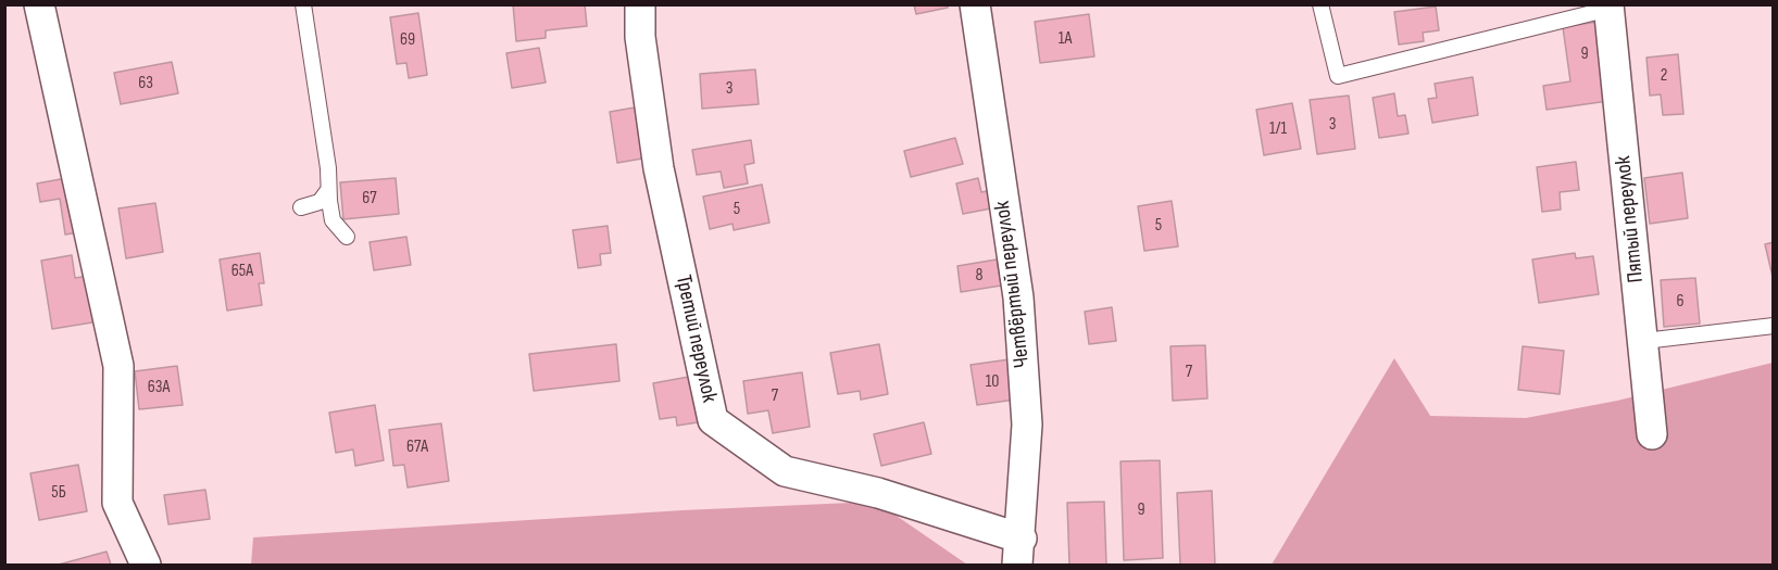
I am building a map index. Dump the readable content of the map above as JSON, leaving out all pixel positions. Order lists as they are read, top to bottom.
{
  "streets": {
    "street": ["Пятый переулок", "Четвёртый переулок", "Третий переулок"]
  },
  "crossings": [
    ["Четвёртый переулок", "Третий переулок"]
  ],
  "house_numbers": [
    "1А",
    "69",
    "9",
    "2",
    "63",
    "3",
    "3",
    "1/1",
    "67",
    "5",
    "5",
    "65А",
    "8",
    "6",
    "7",
    "10",
    "63А",
    "7",
    "67А",
    "5Б",
    "9"
  ]
}
